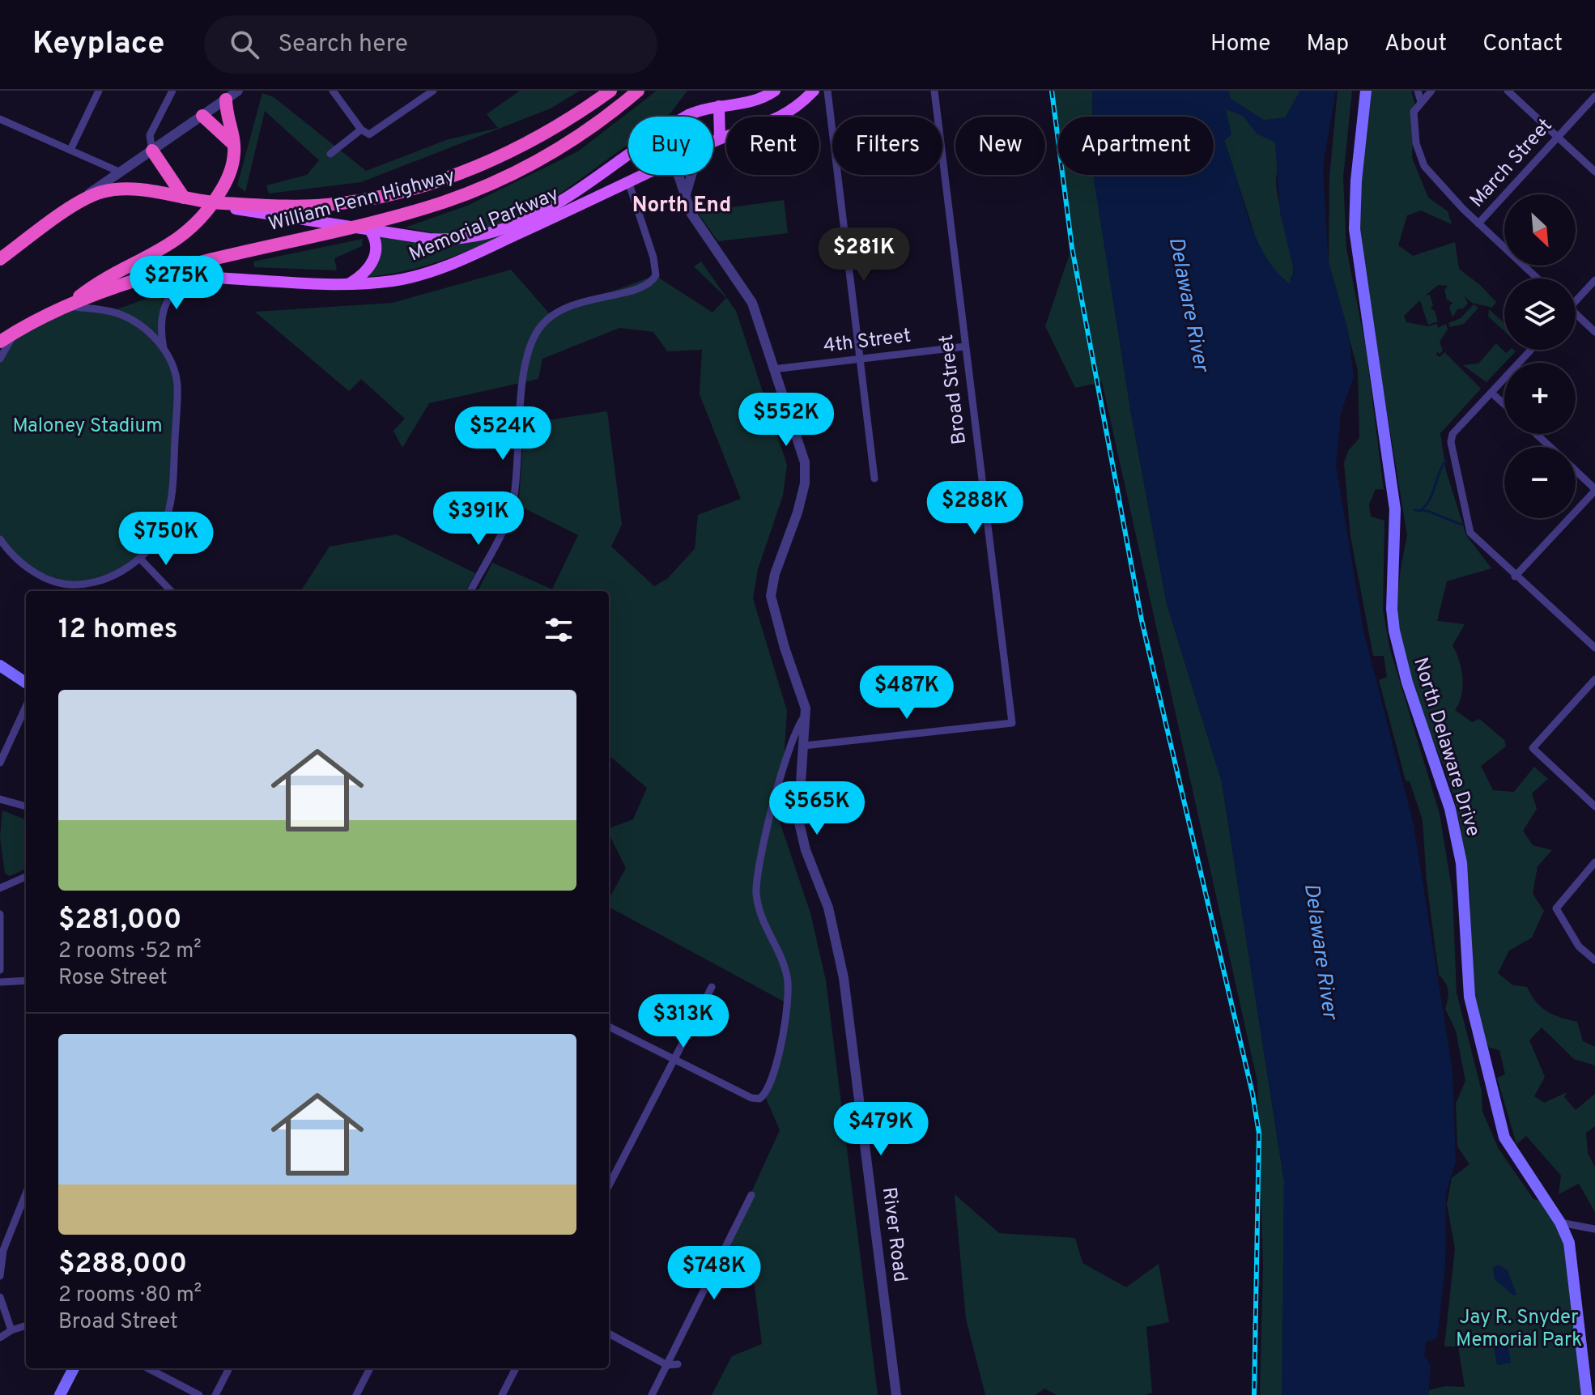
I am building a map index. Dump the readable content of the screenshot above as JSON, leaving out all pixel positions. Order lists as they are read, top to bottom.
{
  "streets": {
    "highway": ["William Penn Highway", "Memorial Parkway"],
    "main road": ["North Delaware Drive"],
    "street": [
      "March Street",
      "4th Street",
      "Broad Street",
      "River Road"
    ]
  },
  "crossings": [
    ["William Penn Highway", "Memorial Parkway"],
    ["4th Street", "Broad Street"],
    ["4th Street", "River Road"],
    ["Broad Street", "River Road"]
  ],
  "districts": ["North End"],
  "water": ["Delaware River"],
  "parks": ["Maloney Stadium", "Jay R. Snyder Memorial Park"],
  "north": "bottom right",
  "page": {
    "header": "Keyplace",
    "search": "Search here",
    "nav": [
      "Home",
      "Map",
      "About",
      "Contact"
    ],
    "chip": [
      "Buy",
      "Rent",
      "Filters",
      "New",
      "Apartment"
    ],
    "map_buttons": ["+", "−"],
    "price": [
      "$281K",
      "$275K",
      "$552K",
      "$524K",
      "$288K",
      "$391K",
      "$750K",
      "$487K",
      "$565K",
      "$313K",
      "$479K",
      "$748K"
    ],
    "heading": "12 homes",
    "list": [
      {
        "name": "$281,000",
        "note": "2 rooms · 52 m² · Rose Street"
      },
      {
        "name": "$288,000",
        "note": "2 rooms · 80 m² · Broad Street"
      }
    ]
  }
}
